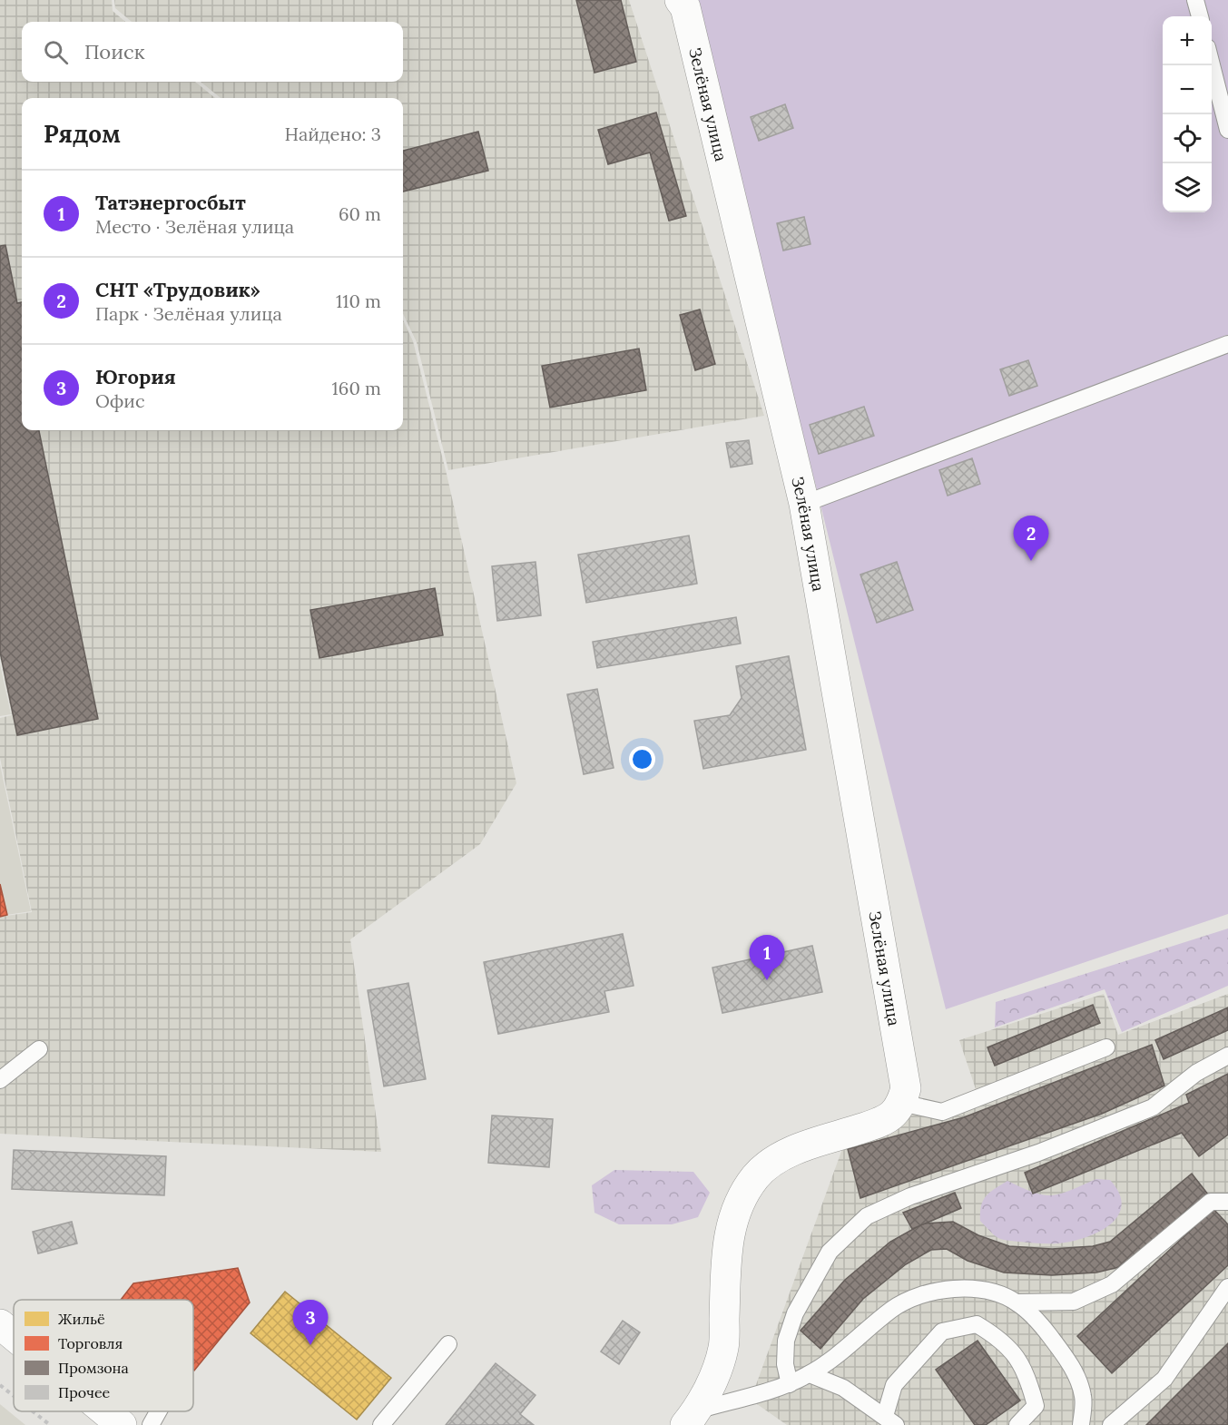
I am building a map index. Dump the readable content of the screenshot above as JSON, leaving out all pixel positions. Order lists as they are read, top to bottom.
{
  "streets": {
    "street": ["Зелёная улица"]
  },
  "legend": [
    "Жильё",
    "Торговля",
    "Промзона",
    "Прочее"
  ],
  "page": {
    "map_buttons": ["+", "−"],
    "search": "Поиск",
    "heading": ["Рядом", "Найдено: 3"],
    "list": [
      {
        "mark": "1",
        "name": "Татэнергосбыт",
        "note": "Место · Зелёная улица",
        "value": "60 m"
      },
      {
        "mark": "2",
        "name": "СНТ «Трудовик»",
        "note": "Парк · Зелёная улица",
        "value": "110 m"
      },
      {
        "mark": "3",
        "name": "Югория",
        "note": "Офис",
        "value": "160 m"
      }
    ],
    "pins": ["2", "1", "3"]
  }
}
